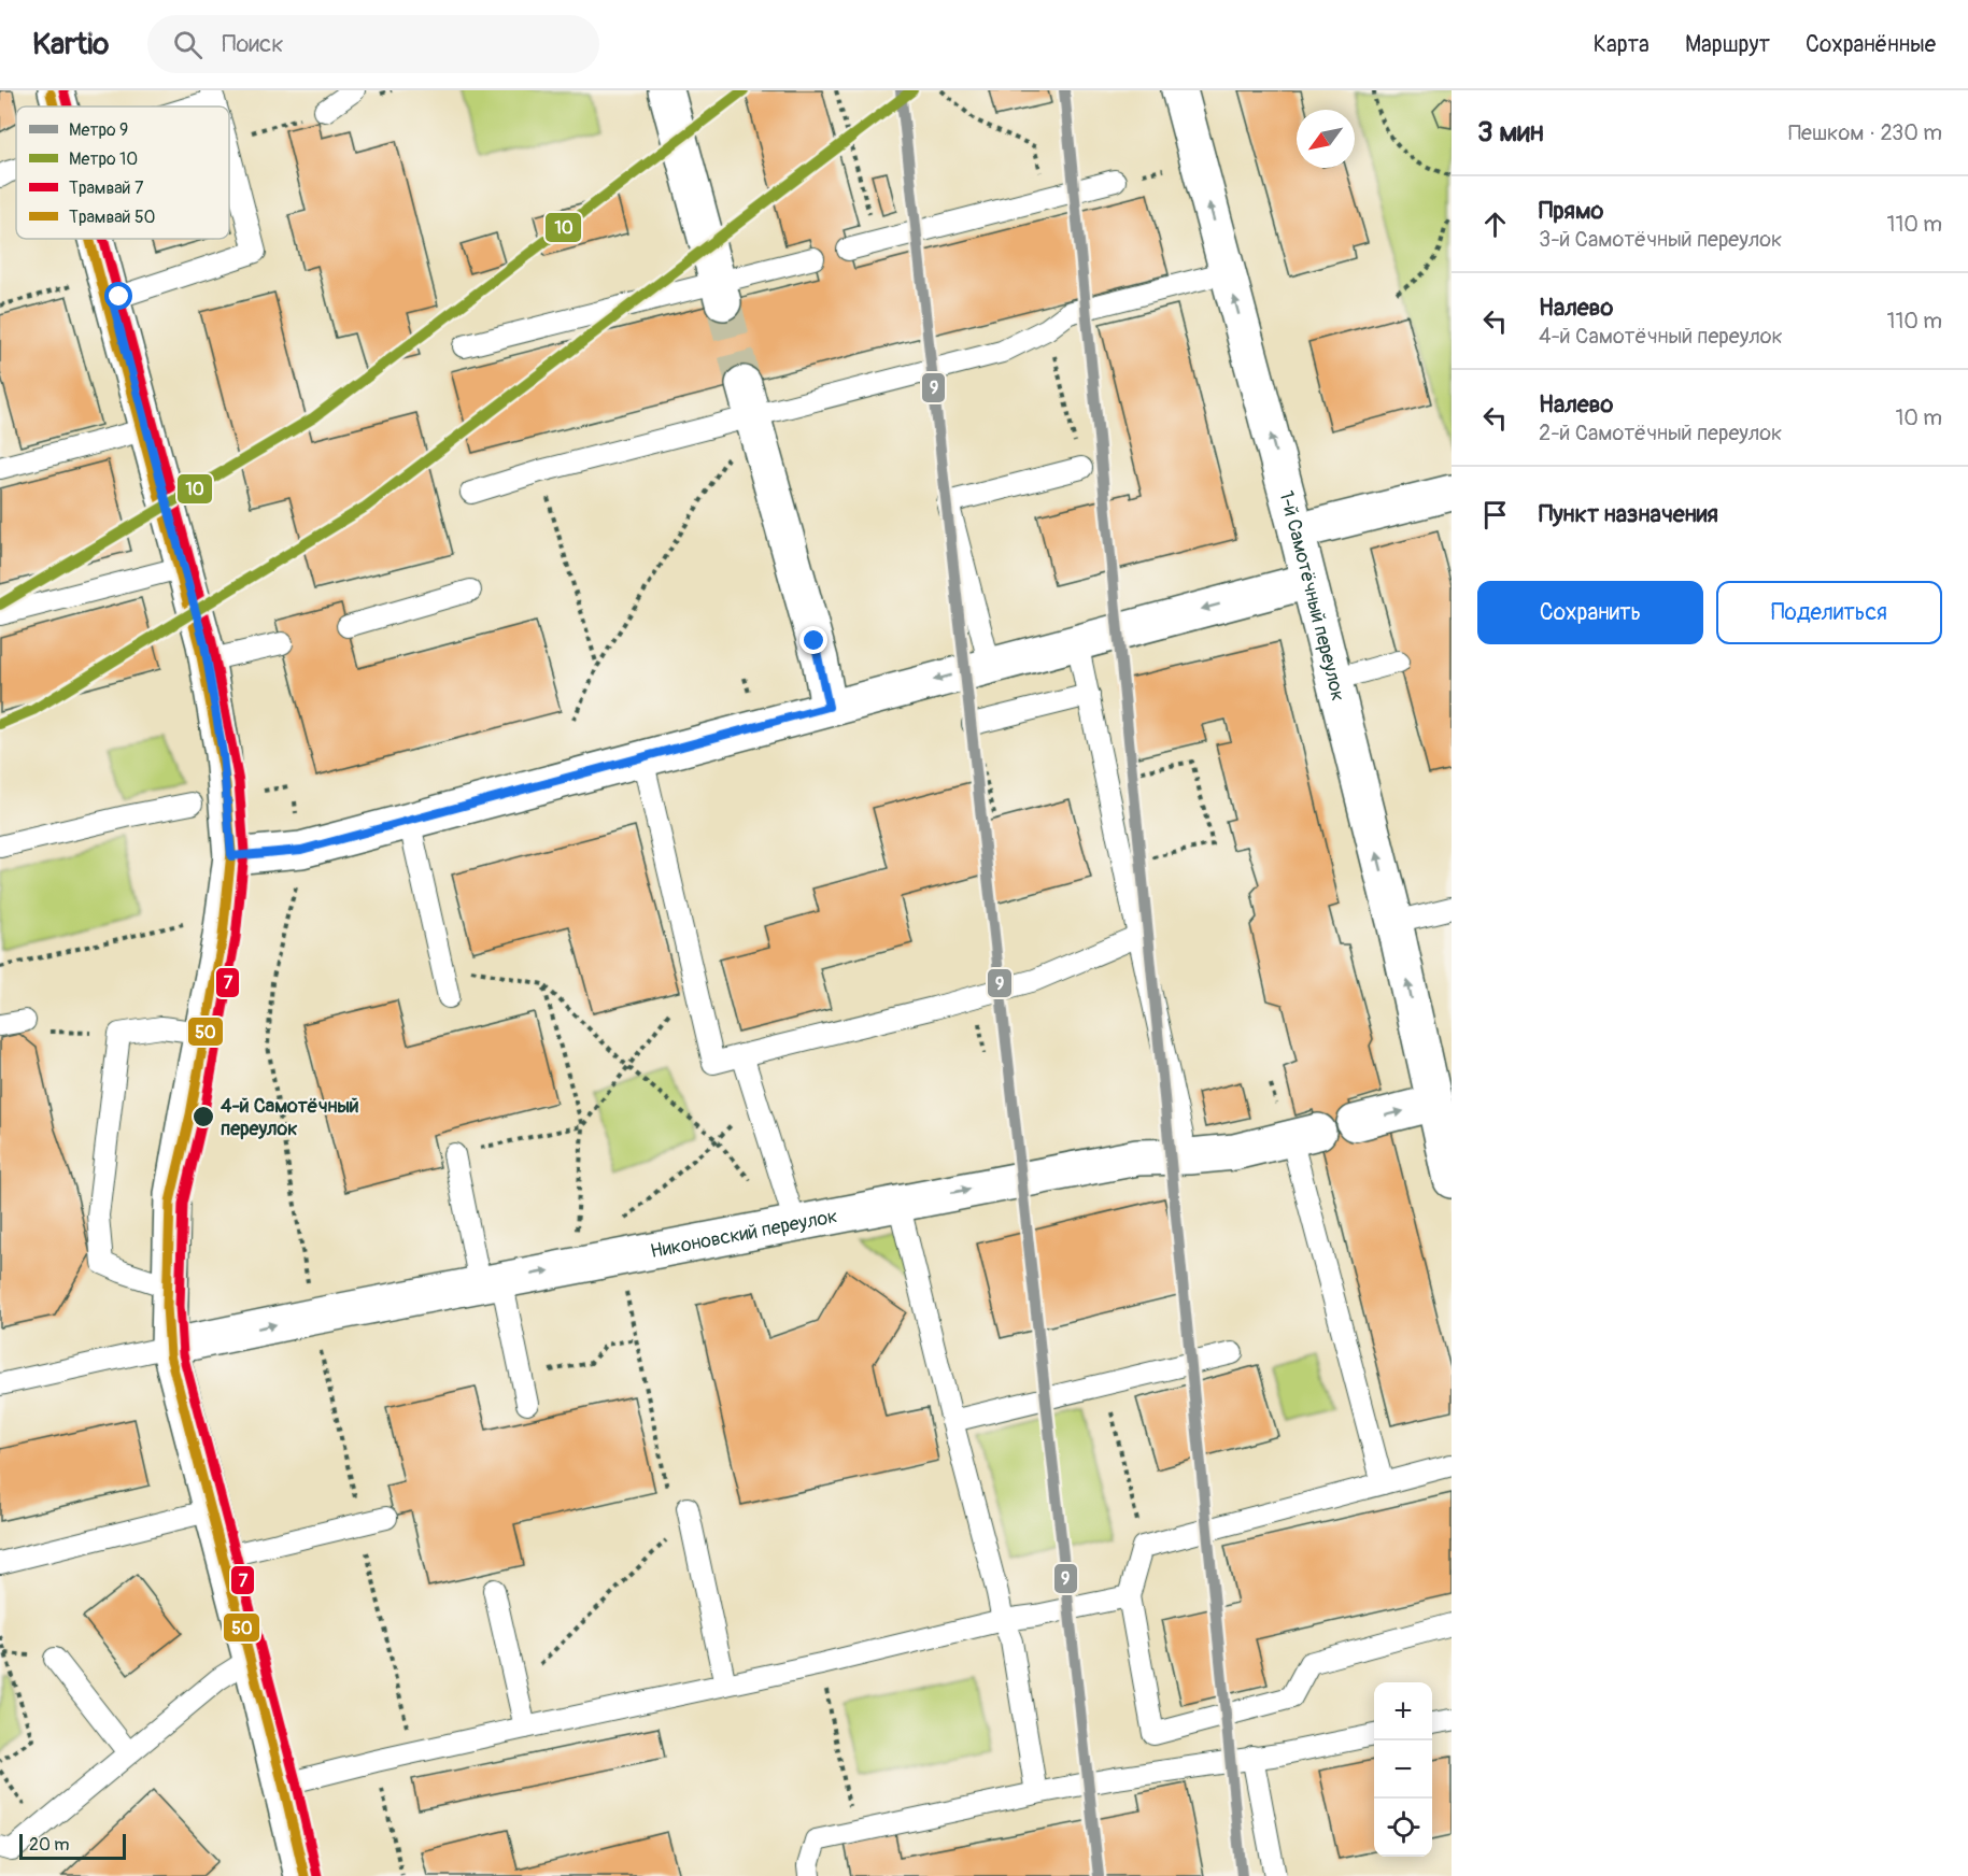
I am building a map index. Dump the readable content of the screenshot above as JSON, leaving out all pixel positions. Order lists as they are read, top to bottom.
{
  "streets": {
    "street": ["1-й Самотёчный переулок", "Никоновский переулок"]
  },
  "one_way": ["1-й Самотёчный переулок", "Никоновский переулок"],
  "places": ["4-й Самотёчный переулок"],
  "lines": [
    "metro line 9",
    "metro line 10",
    "tram line 7",
    "tram line 50"
  ],
  "legend": [
    "Метро 9",
    "Метро 10",
    "Трамвай 7",
    "Трамвай 50"
  ],
  "scale_bar": "20 m",
  "north": "bottom left",
  "page": {
    "header": "Kartio",
    "search": "Поиск",
    "nav": ["Карта", "Маршрут", "Сохранённые"],
    "heading": ["3 мин", "Пешком · 230 m"],
    "list": [
      ["Прямо", "3-й Самотёчный переулок", "110 m"],
      ["Налево", "4-й Самотёчный переулок", "110 m"],
      ["Налево", "2-й Самотёчный переулок", "10 m"],
      "Пункт назначения"
    ],
    "buttons": ["Сохранить", "Поделиться"],
    "map_buttons": ["+", "−"],
    "scale": "20 m"
  }
}
